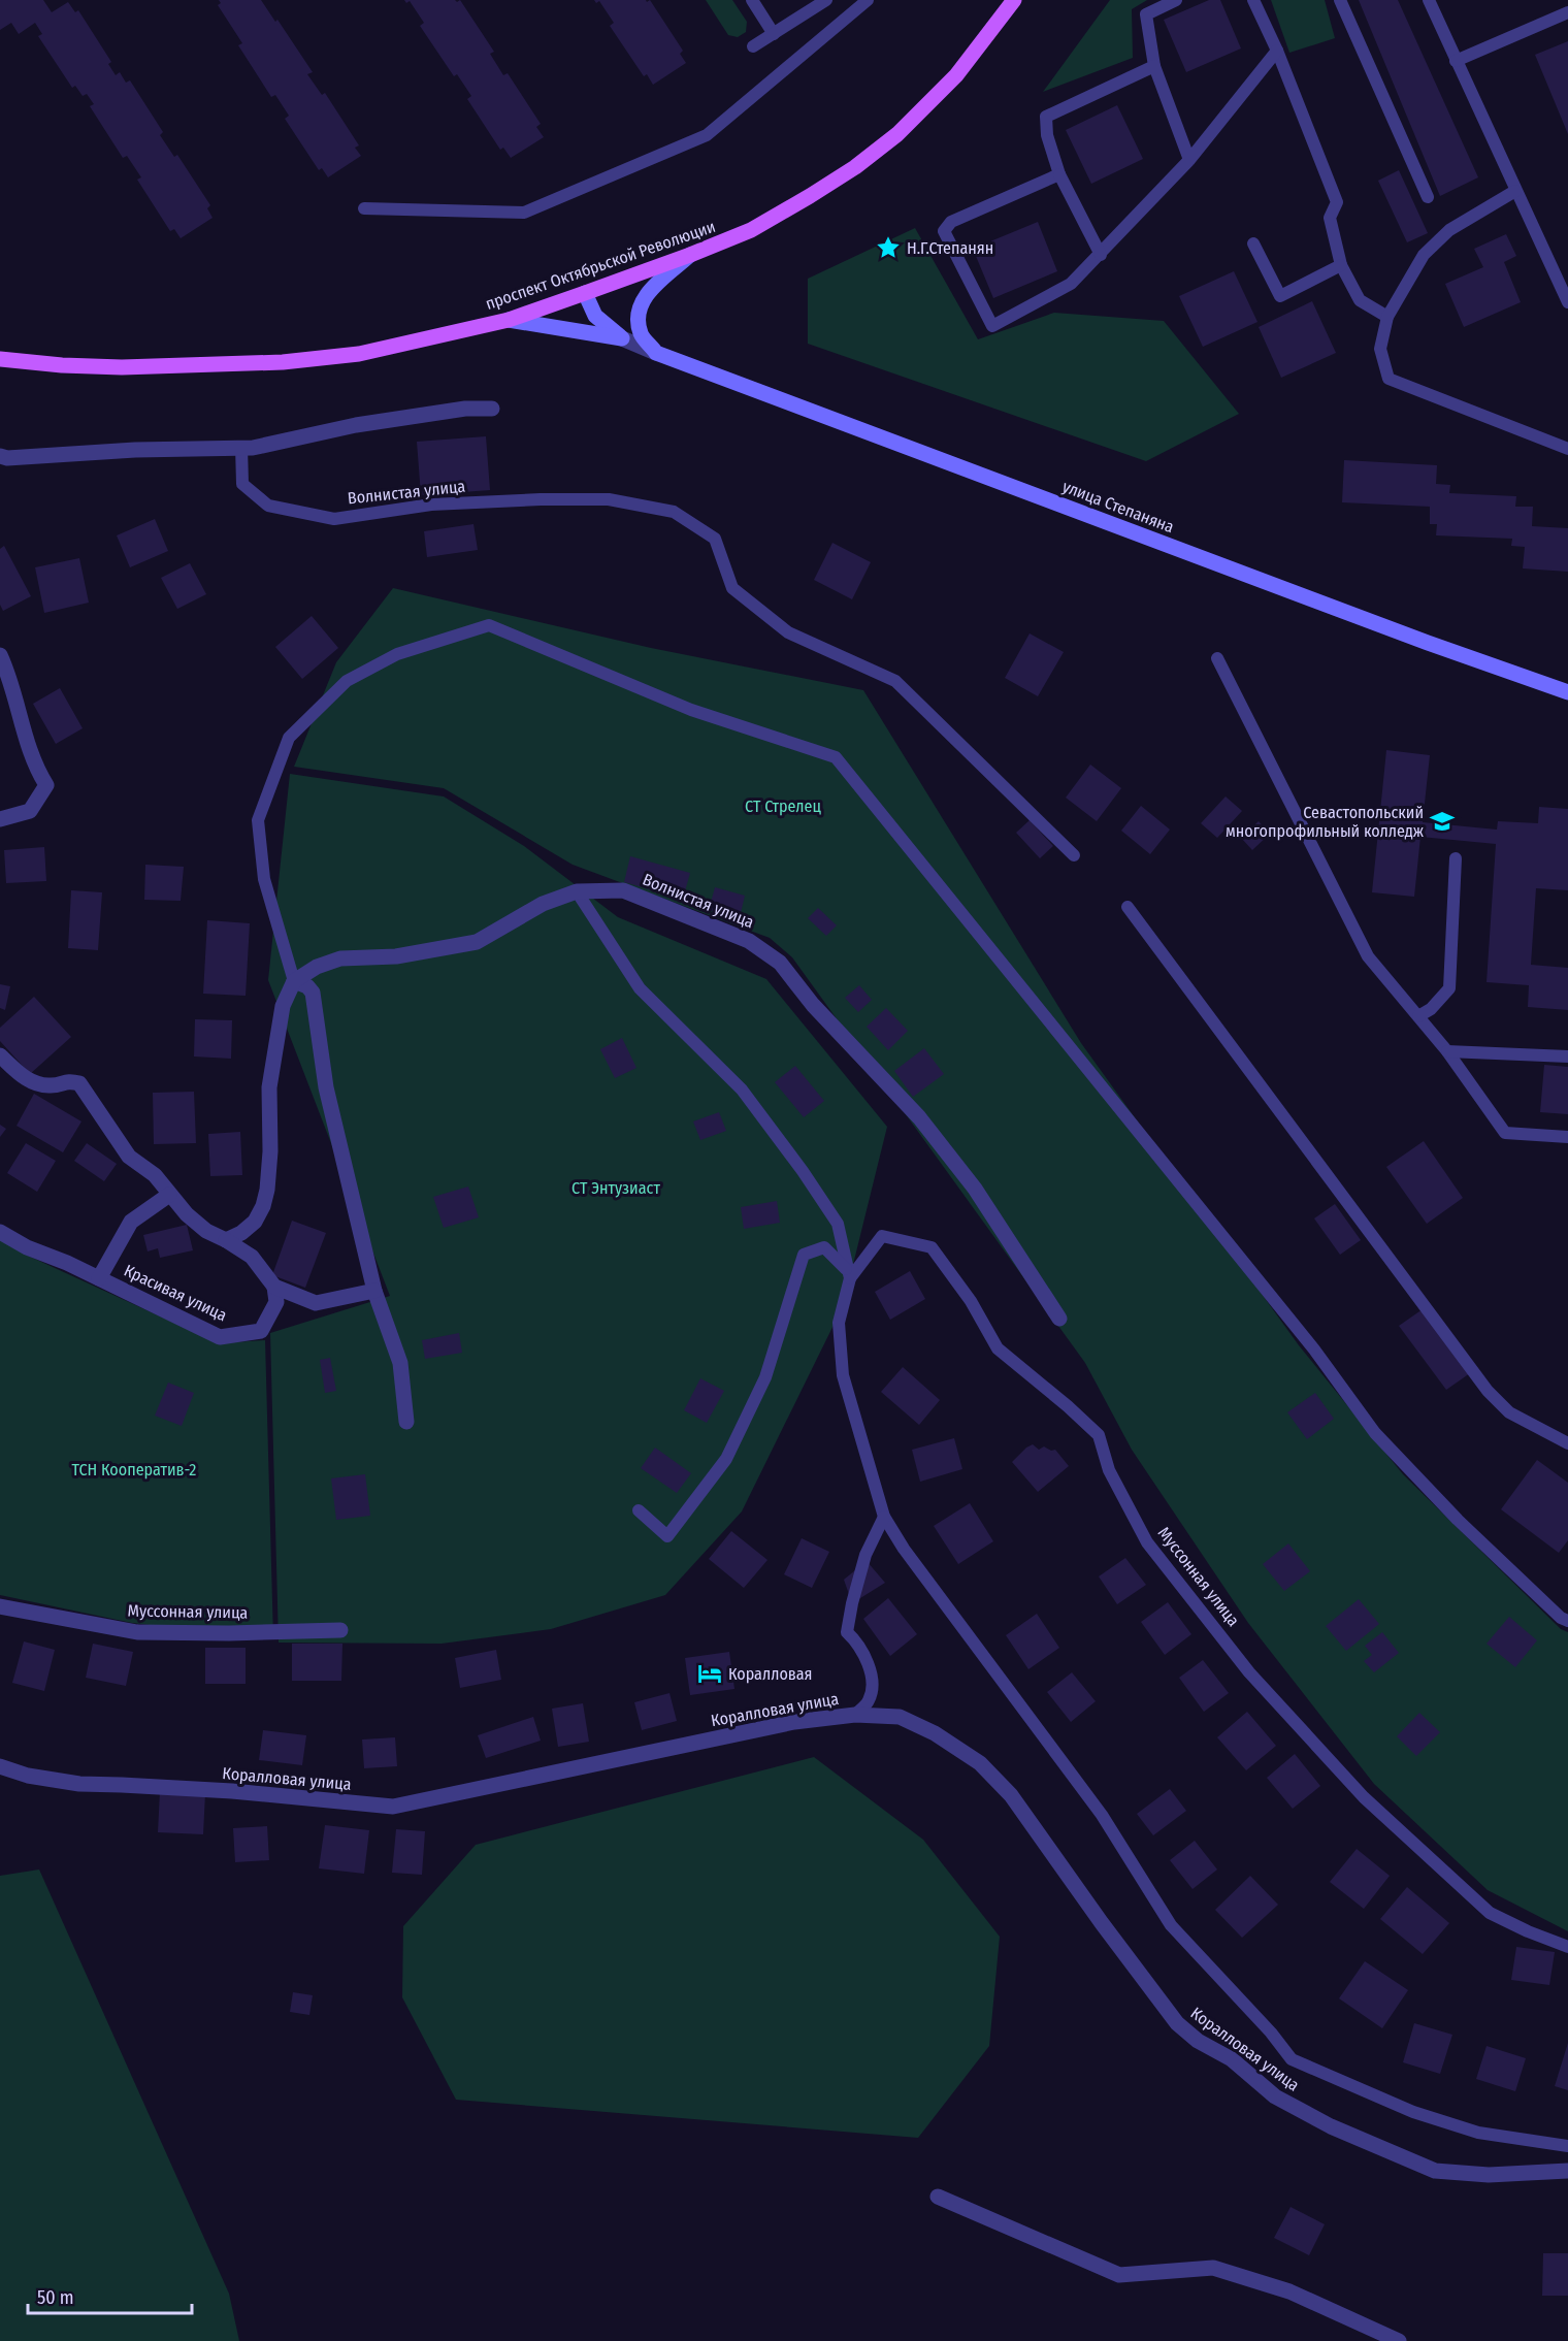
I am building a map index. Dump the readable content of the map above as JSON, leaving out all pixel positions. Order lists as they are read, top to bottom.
{
  "streets": {
    "main road": ["проспект Октябрьской Революции", "улица Степаняна"],
    "street": [
      "Волнистая улица",
      "Красивая улица",
      "Муссонная улица",
      "Коралловая улица"
    ]
  },
  "crossings": [
    ["проспект Октябрьской Революции", "улица Степаняна"]
  ],
  "parks": ["СТ Стрелец", "СТ Энтузиаст", "ТСН Кооператив-2"],
  "places": {
    "place": ["Н.Г.Степанян"],
    "school or university": ["Севастопольский многопрофильный колледж"],
    "hotel": ["Коралловая"]
  },
  "scale_bar": "50 m"
}
